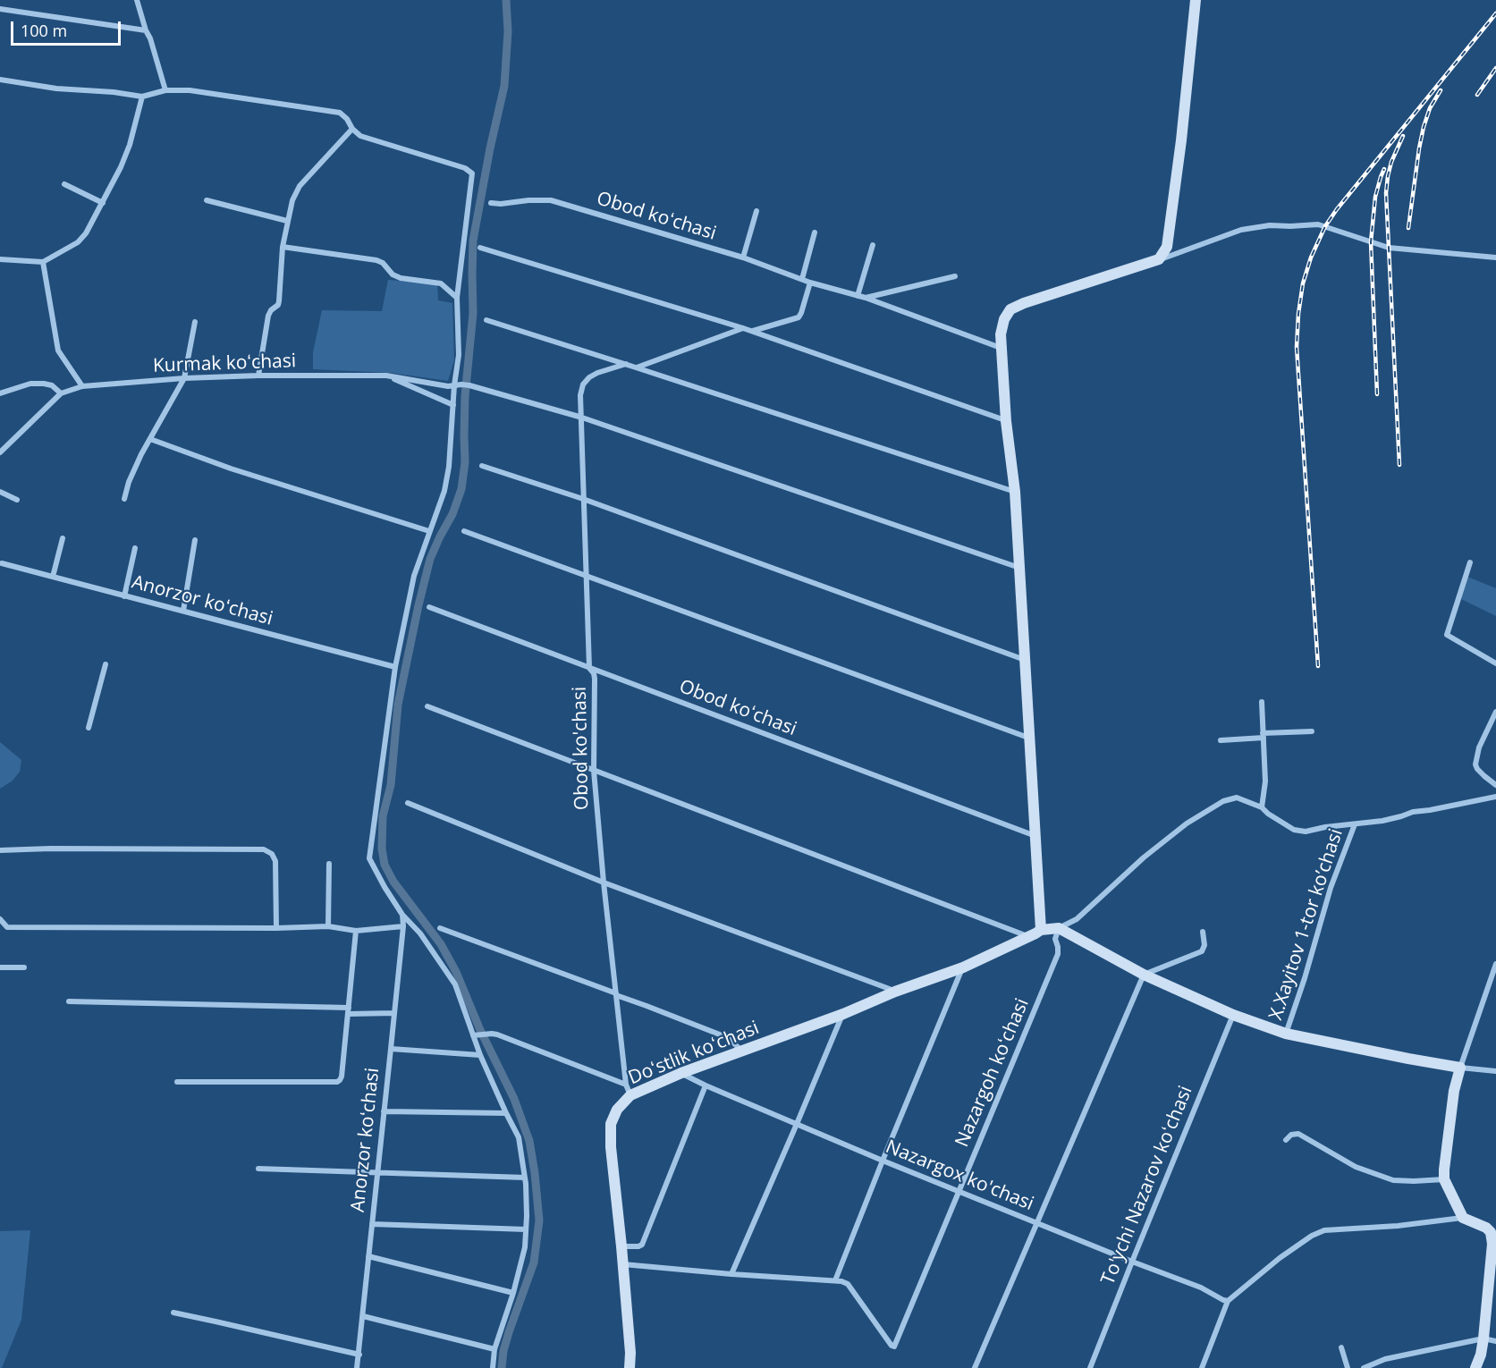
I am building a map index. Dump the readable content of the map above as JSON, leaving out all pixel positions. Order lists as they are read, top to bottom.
{
  "streets": {
    "street": [
      "Obod koʻchasi",
      "Kurmak koʻchasi",
      "Anorzor koʻchasi",
      "Obod ko'chasi",
      "X.Xayitov 1-tor koʼchasi",
      "Doʻstlik koʻchasi",
      "Nazargoh koʻchasi",
      "Nazargox ko'chasi",
      "To'ychi Nazarov koʻchasi"
    ]
  },
  "crossings": [
    ["Obod koʻchasi", "Obod ko'chasi"],
    ["Kurmak koʻchasi", "Obod ko'chasi"],
    ["Obod ko'chasi", "Doʻstlik koʻchasi"],
    ["Doʻstlik koʻchasi", "Nazargox ko'chasi"],
    ["Nazargoh koʻchasi", "Nazargox ko'chasi"],
    ["Nazargox ko'chasi", "To'ychi Nazarov koʻchasi"]
  ],
  "scale_bar": "100 m"
}
